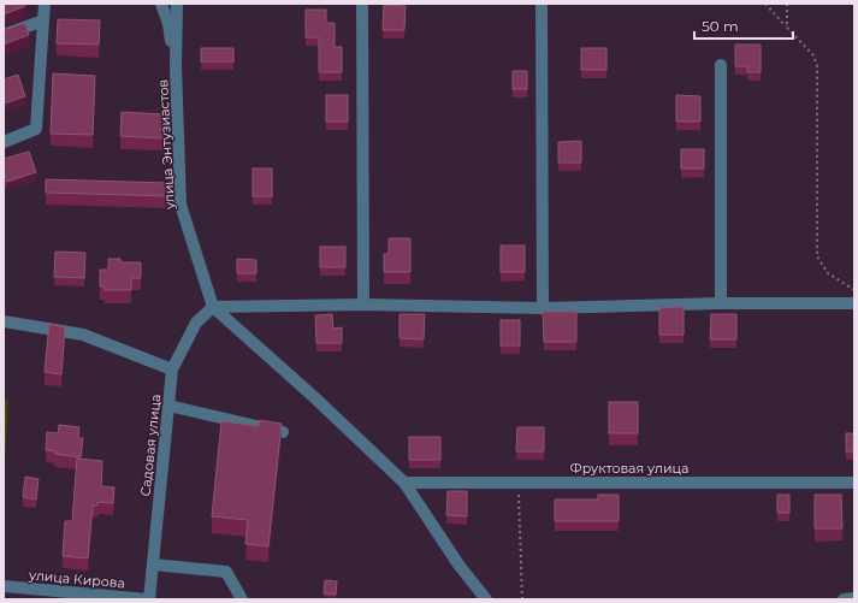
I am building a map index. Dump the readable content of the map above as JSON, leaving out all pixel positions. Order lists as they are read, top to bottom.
{
  "streets": {
    "street": [
      "улица Энтузиастов",
      "Садовая улица",
      "Фруктовая улица",
      "улица Кирова"
    ]
  },
  "crossings": [
    ["улица Энтузиастов", "Садовая улица"],
    ["Садовая улица", "улица Кирова"]
  ],
  "scale_bar": "50 m"
}
